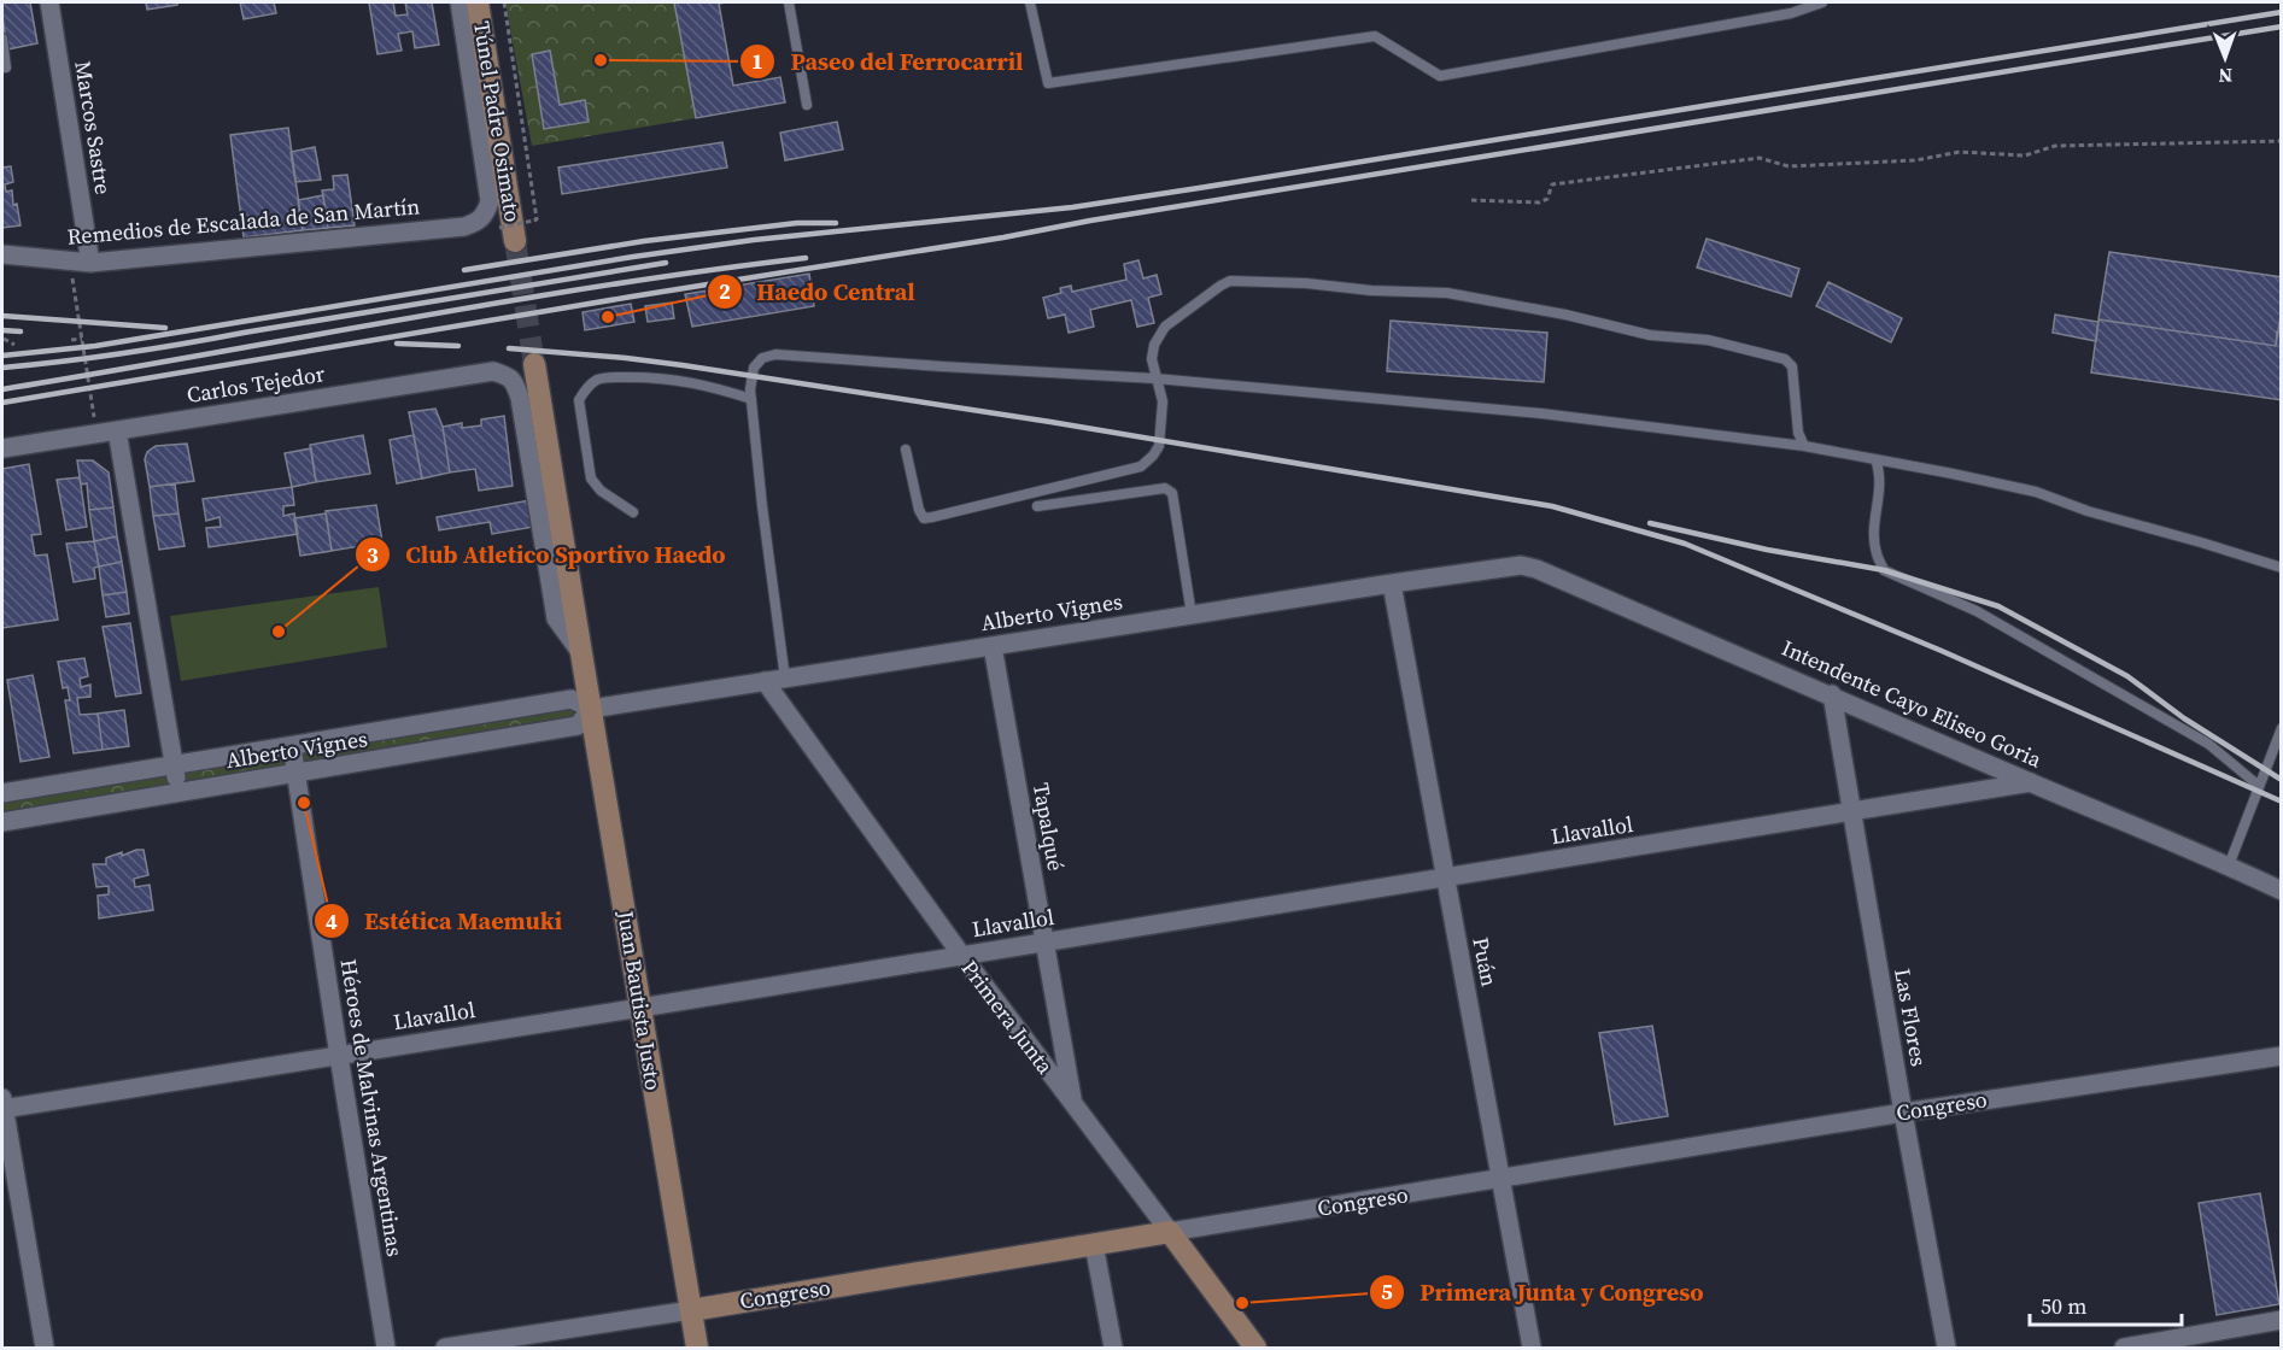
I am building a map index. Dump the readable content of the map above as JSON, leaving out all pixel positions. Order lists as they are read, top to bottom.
{
  "streets": {
    "street": [
      "Túnel Padre Osimato",
      "Marcos Sastre",
      "Remedios de Escalada de San Martín",
      "Carlos Tejedor",
      "Alberto Vignes",
      "Intendente Cayo Eliseo Goria",
      "Tapalqué",
      "Llavallol",
      "Puán",
      "Juan Bautista Justo",
      "Primera Junta",
      "Las Flores",
      "Congreso",
      "Héroes de Malvinas Argentinas"
    ]
  },
  "crossings": [
    ["Túnel Padre Osimato", "Remedios de Escalada de San Martín"],
    ["Marcos Sastre", "Remedios de Escalada de San Martín"],
    ["Carlos Tejedor", "Juan Bautista Justo"],
    ["Alberto Vignes", "Intendente Cayo Eliseo Goria"],
    ["Alberto Vignes", "Tapalqué"],
    ["Alberto Vignes", "Puán"],
    ["Alberto Vignes", "Juan Bautista Justo"],
    ["Alberto Vignes", "Primera Junta"],
    ["Alberto Vignes", "Héroes de Malvinas Argentinas"],
    ["Intendente Cayo Eliseo Goria", "Llavallol"],
    ["Intendente Cayo Eliseo Goria", "Las Flores"],
    ["Tapalqué", "Llavallol"],
    ["Tapalqué", "Primera Junta"],
    ["Llavallol", "Puán"],
    ["Llavallol", "Juan Bautista Justo"],
    ["Llavallol", "Primera Junta"],
    ["Llavallol", "Las Flores"],
    ["Llavallol", "Héroes de Malvinas Argentinas"],
    ["Puán", "Congreso"],
    ["Juan Bautista Justo", "Congreso"],
    ["Primera Junta", "Congreso"],
    ["Las Flores", "Congreso"]
  ],
  "places": [
    "Paseo del Ferrocarril",
    "Haedo Central",
    "Club Atletico Sportivo Haedo",
    "Estética Maemuki",
    "Primera Junta y Congreso"
  ],
  "scale_bar": "50 m",
  "north": "bottom"
}
